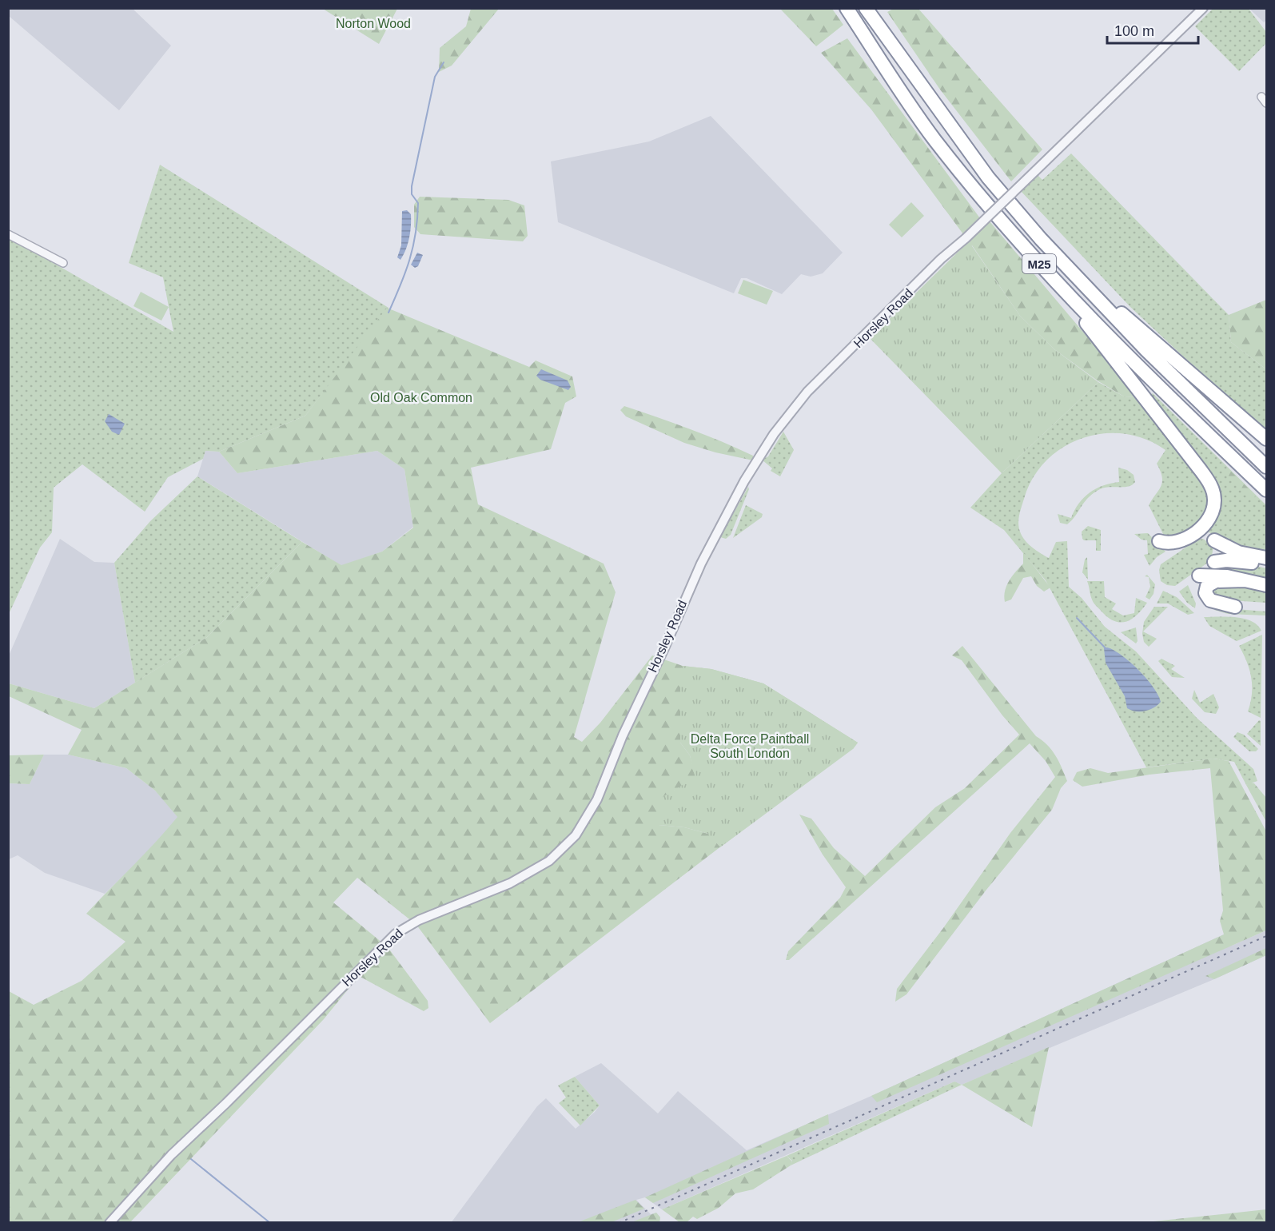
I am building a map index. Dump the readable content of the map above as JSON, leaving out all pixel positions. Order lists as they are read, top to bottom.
{
  "streets": {
    "highway": ["M25"],
    "street": ["Horsley Road"]
  },
  "parks": ["Norton Wood", "Old Oak Common", "Delta Force Paintball South London"],
  "scale_bar": "100 m"
}
